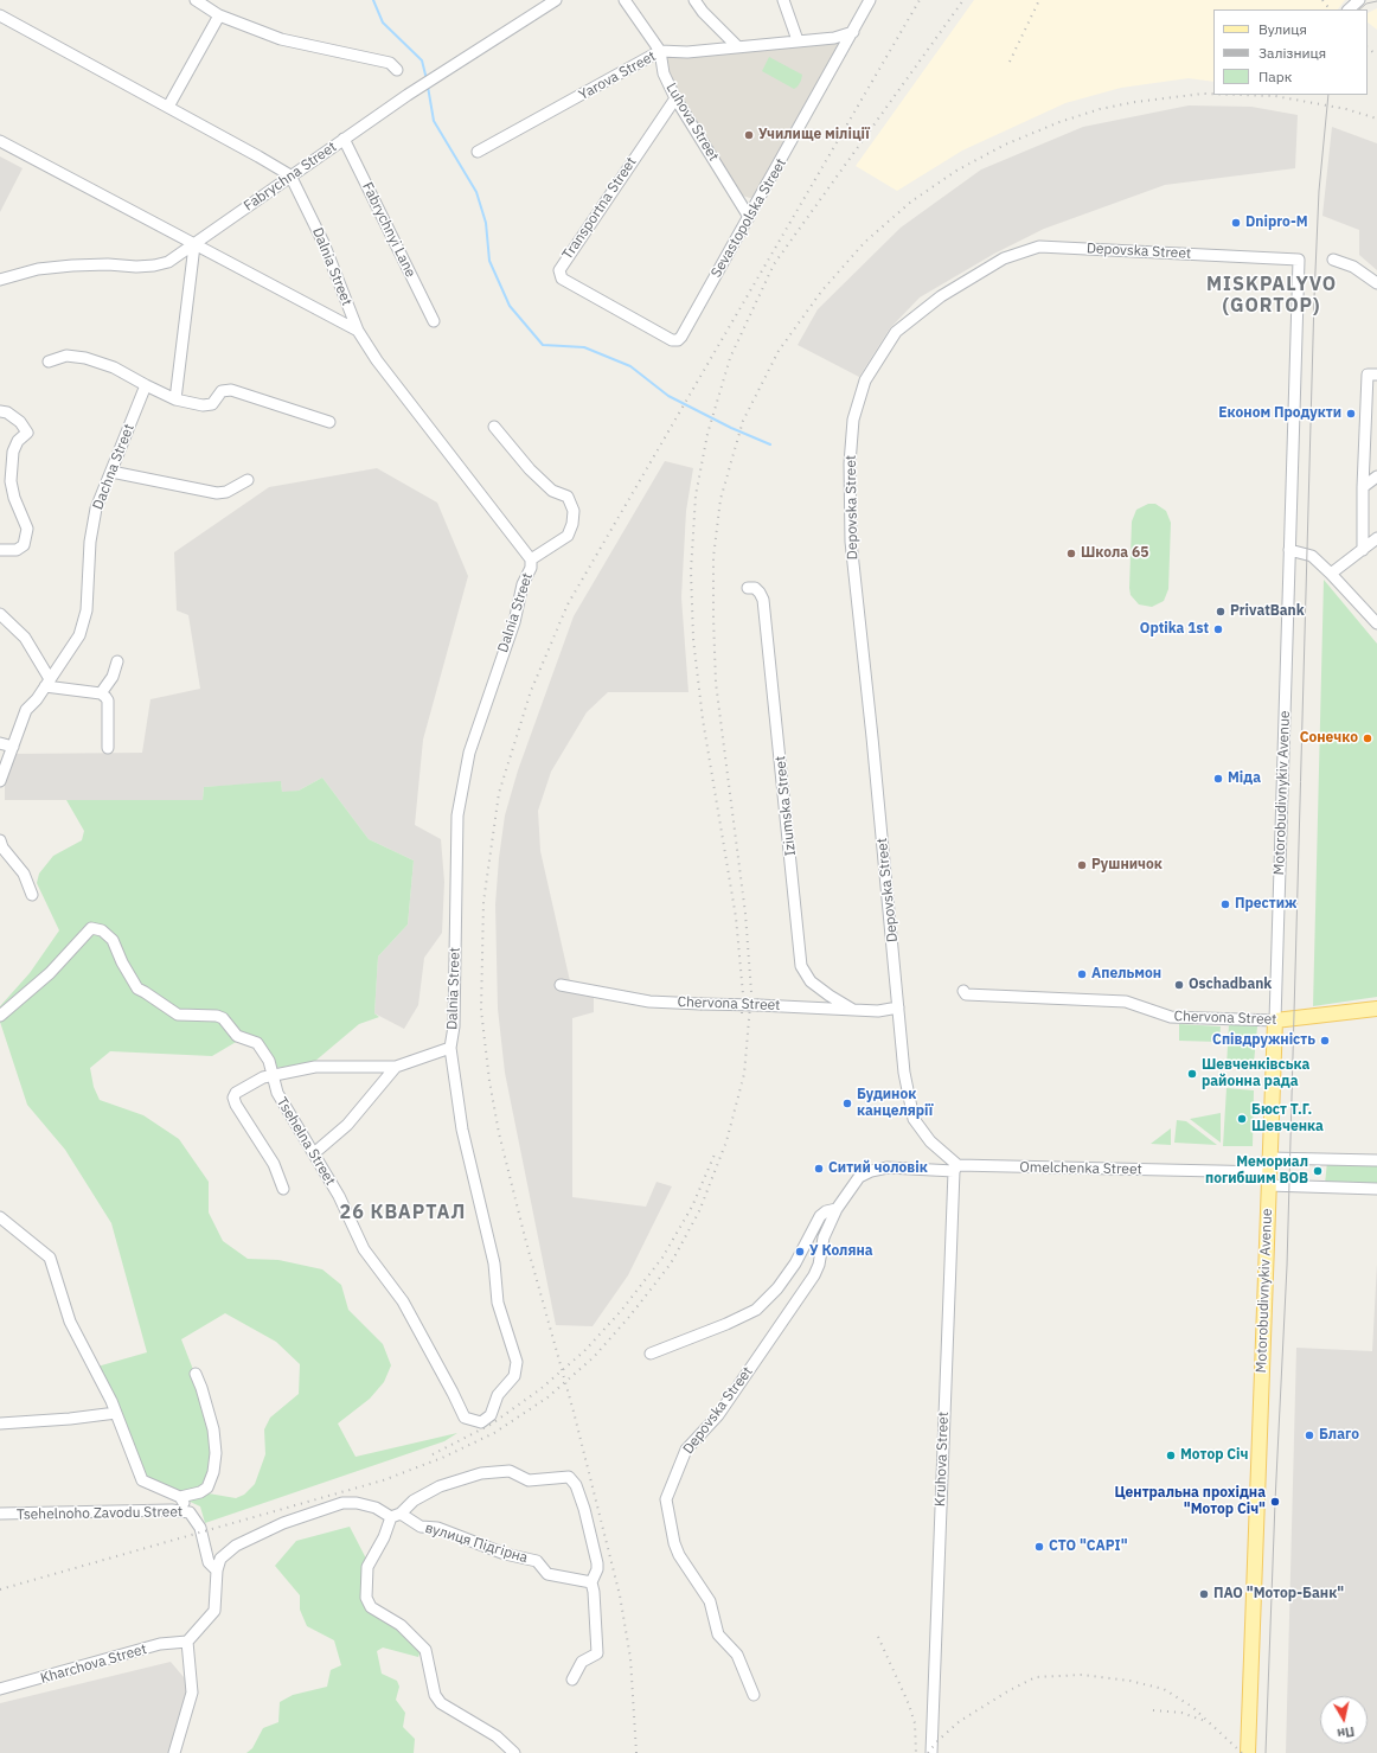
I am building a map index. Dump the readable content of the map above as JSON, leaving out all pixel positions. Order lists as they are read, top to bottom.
{
  "streets": {
    "main road": ["Motorobudivnykiv Avenue", "Chervona Street"],
    "street": [
      "Yarova Street",
      "Luhova Street",
      "Fabrychna Street",
      "Transportna Street",
      "Sevastopolska Street",
      "Fabrychnyi Lane",
      "Depovska Street",
      "Dalnia Street",
      "Dachna Street",
      "Iziumska Street",
      "Tsehelna Street",
      "Omelchenka Street",
      "Kruhova Street",
      "Tsehelnoho Zavodu Street",
      "вулиця Підгірна",
      "Kharchova Street"
    ]
  },
  "crossings": [
    ["Yarova Street", "Luhova Street"],
    ["Yarova Street", "Sevastopolska Street"],
    ["Luhova Street", "Transportna Street"],
    ["Luhova Street", "Sevastopolska Street"],
    ["Fabrychna Street", "Fabrychnyi Lane"],
    ["Fabrychna Street", "Dalnia Street"],
    ["Transportna Street", "Sevastopolska Street"],
    ["Depovska Street", "Motorobudivnykiv Avenue"],
    ["Depovska Street", "Chervona Street"],
    ["Depovska Street", "Omelchenka Street"],
    ["Depovska Street", "Kruhova Street"],
    ["Dalnia Street", "Tsehelna Street"],
    ["Motorobudivnykiv Avenue", "Chervona Street"],
    ["Motorobudivnykiv Avenue", "Omelchenka Street"],
    ["Iziumska Street", "Chervona Street"],
    ["Omelchenka Street", "Kruhova Street"],
    ["Tsehelnoho Zavodu Street", "вулиця Підгірна"]
  ],
  "districts": ["MISKPALYVO (GORTOP)", "26 КВАРТАЛ"],
  "places": [
    "Училище міліції",
    "Dnipro-M",
    "Економ Продукти",
    "Школа 65",
    "PrivatBank",
    "Оptika 1st",
    "Сонечко",
    "Міда",
    "Рушничок",
    "Престиж",
    "Апельмон",
    "Oschadbank",
    "Співдружність",
    "Шевченківська районна рада",
    "Будинок канцелярії",
    "Бюст Т.Г. Шевченка",
    "Ситий чоловік",
    "Мемориал погибшим ВОВ",
    "У Коляна",
    "Благо",
    "Мотор Січ",
    "Центральна прохідна \"Мотор Січ\"",
    "СТО \"CAPI\"",
    "ПАО \"Мотор-Банк\""
  ],
  "legend": ["Вулиця", "Залізниця", "Парк"],
  "north": "bottom"
}
